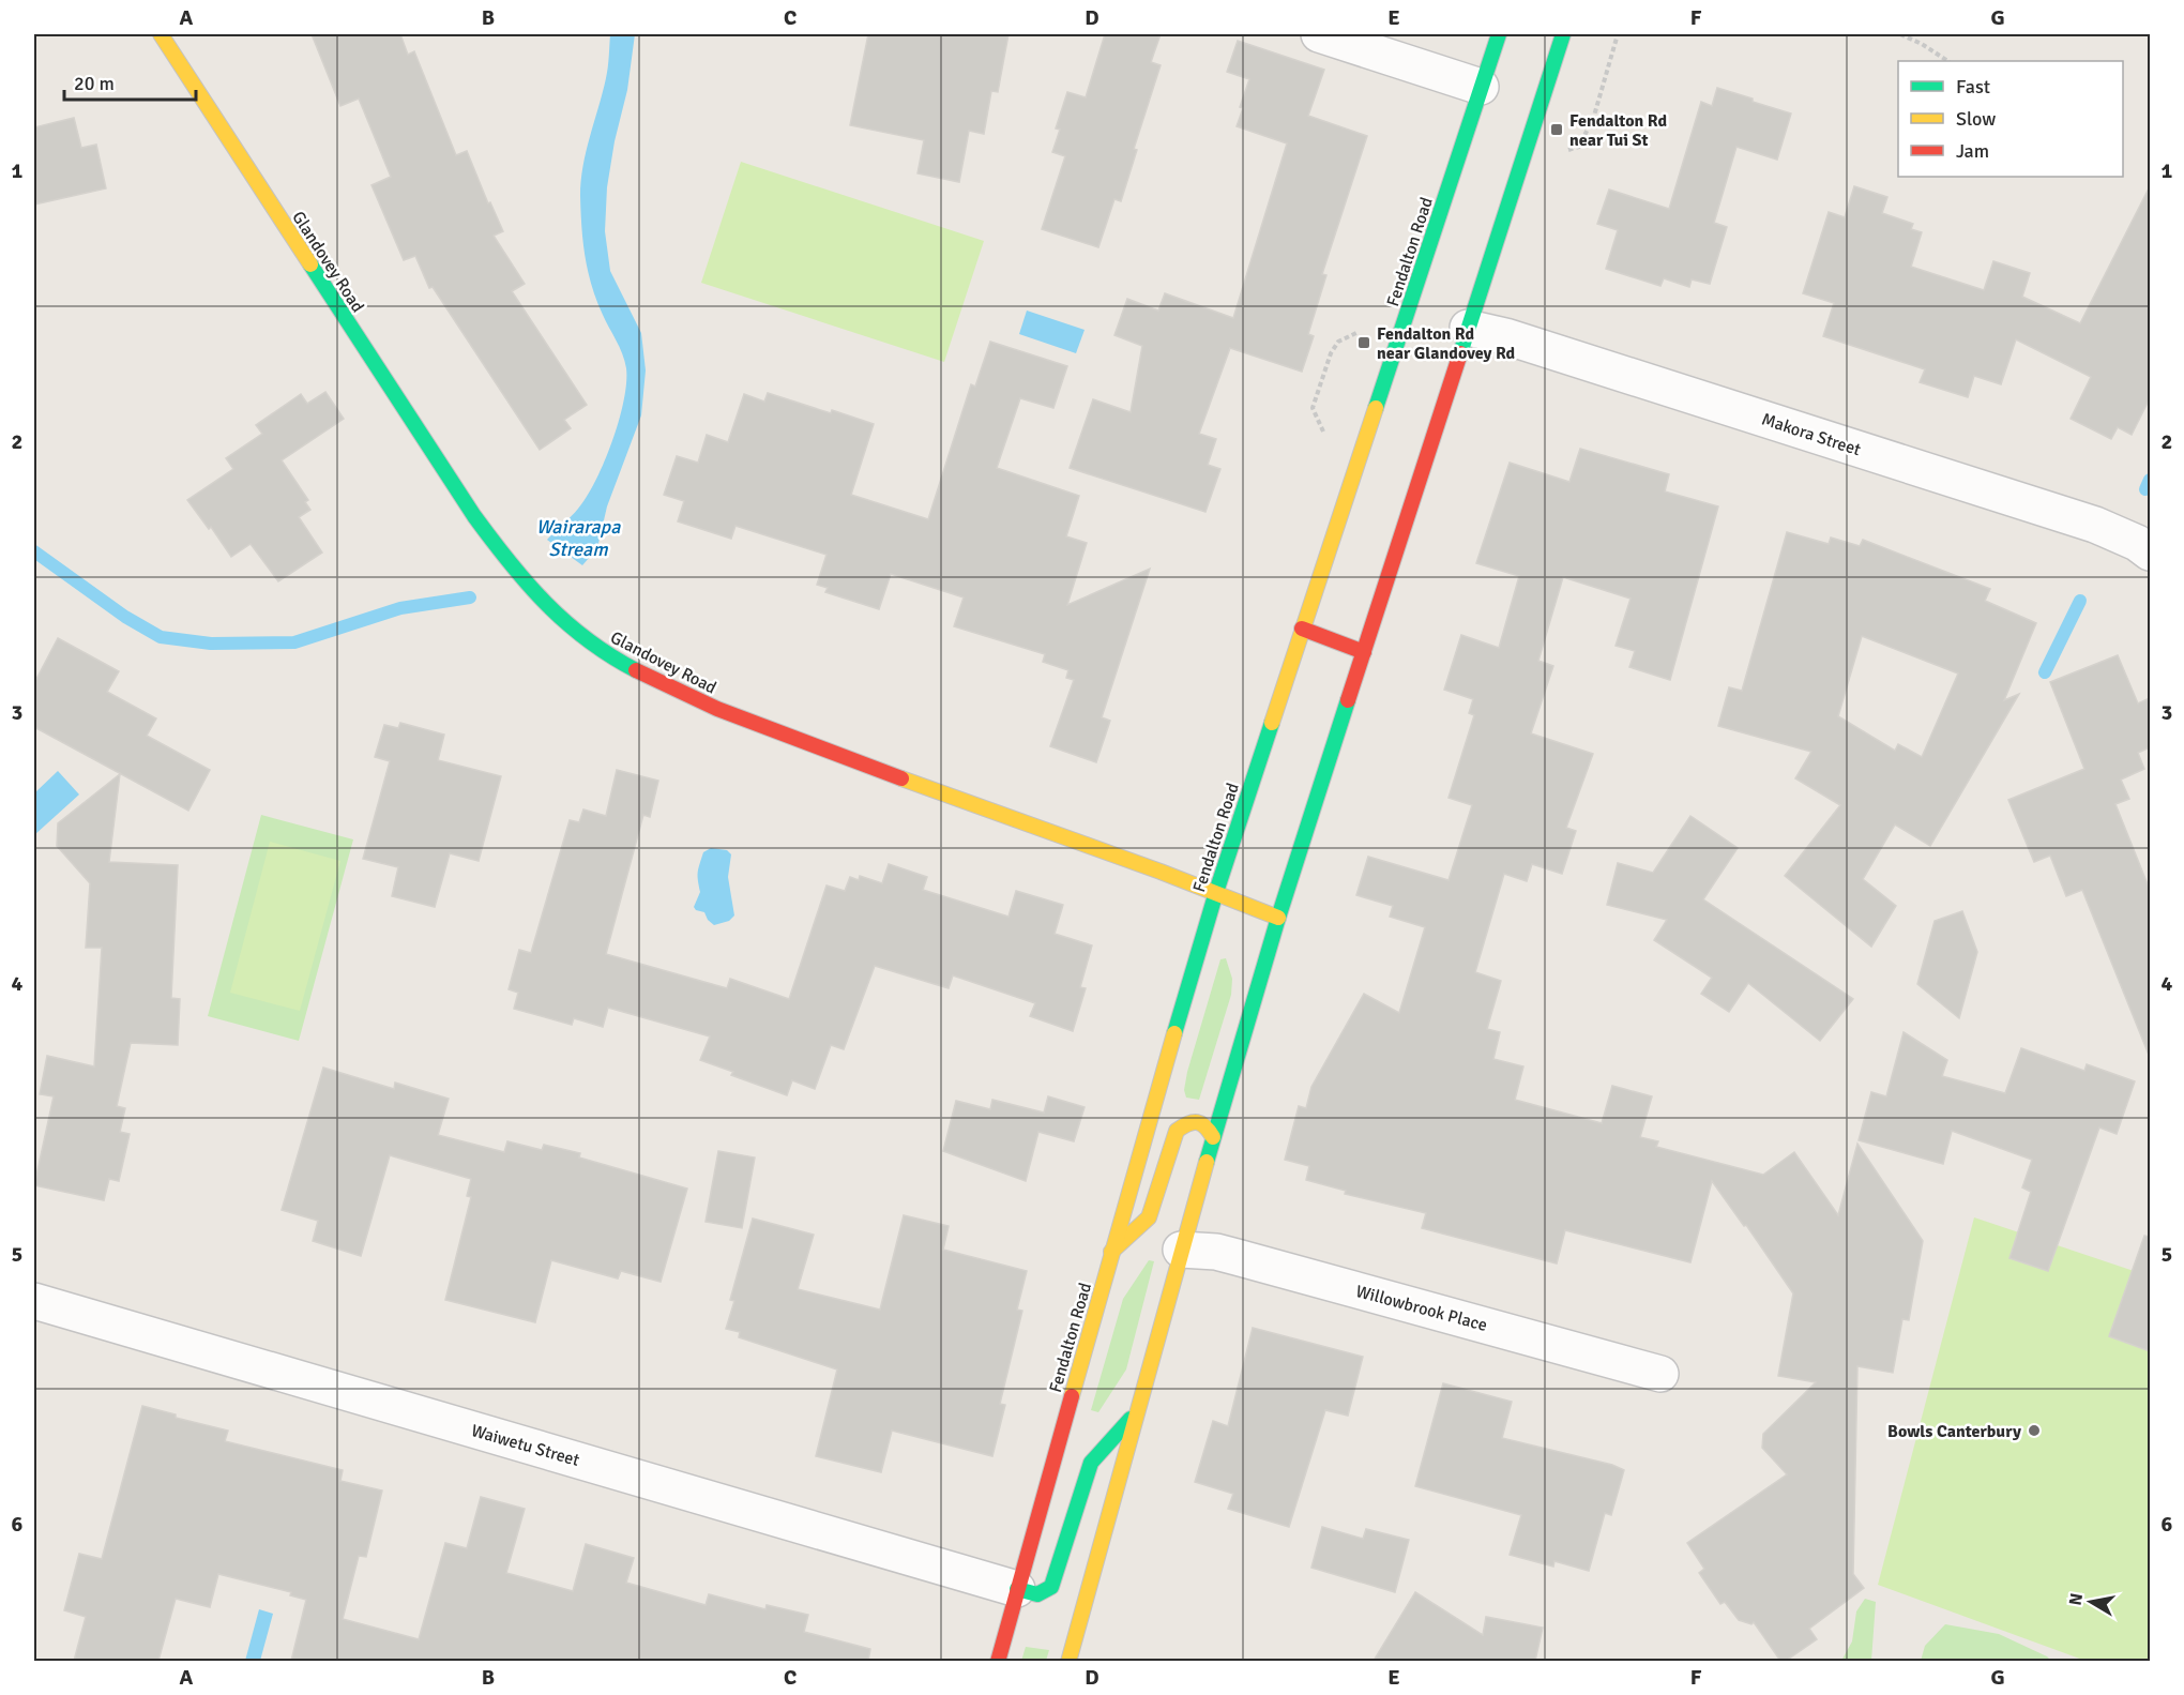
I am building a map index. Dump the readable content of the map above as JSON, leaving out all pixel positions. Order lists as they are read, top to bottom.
{
  "streets": {
    "main road": ["Fendalton Road", "Glandovey Road"],
    "street": ["Makora Street", "Willowbrook Place", "Waiwetu Street"]
  },
  "crossings": [
    ["Fendalton Road", "Glandovey Road"],
    ["Fendalton Road", "Waiwetu Street"]
  ],
  "water": ["Wairarapa Stream"],
  "places": {
    "transit": ["Fendalton Rd near Tui St", "Fendalton Rd near Glandovey Rd"],
    "other": ["Bowls Canterbury"]
  },
  "legend": ["Fast", "Slow", "Jam"],
  "scale_bar": "20 m",
  "north": "left",
  "grid": {
    "columns": [
      "A",
      "B",
      "C",
      "D",
      "E",
      "F",
      "G"
    ],
    "rows": [
      "1",
      "2",
      "3",
      "4",
      "5",
      "6"
    ]
  }
}
